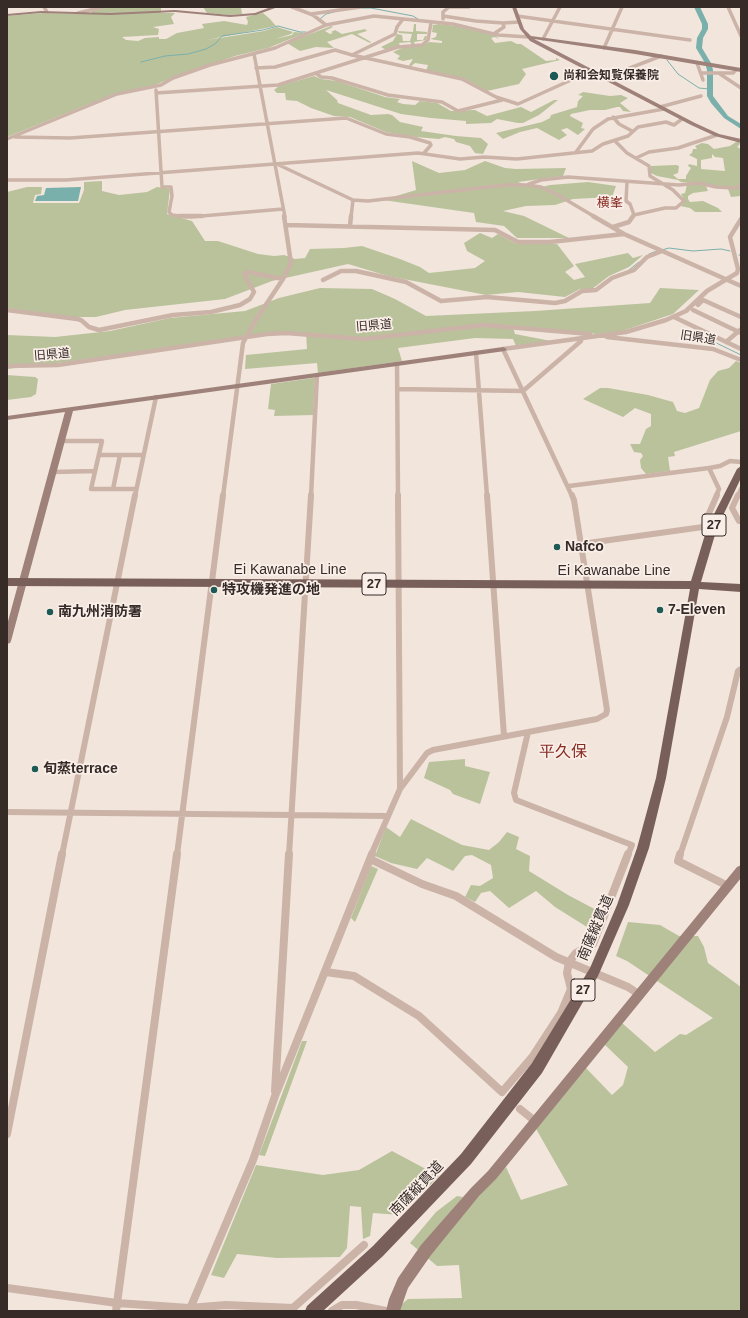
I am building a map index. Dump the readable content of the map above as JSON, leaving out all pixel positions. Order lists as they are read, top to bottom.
{
  "streets": {
    "main road": ["27", "Ei Kawanabe Line", "南薩縦貫道"],
    "street": ["旧県道"]
  },
  "crossings": [
    ["Ei Kawanabe Line", "南薩縦貫道"]
  ],
  "districts": ["横峯", "平久保"],
  "places": [
    "尚和会知覧保養院",
    "Nafco",
    "特攻機発進の地",
    "7-Eleven",
    "南九州消防署",
    "旬蒸terrace"
  ]
}
